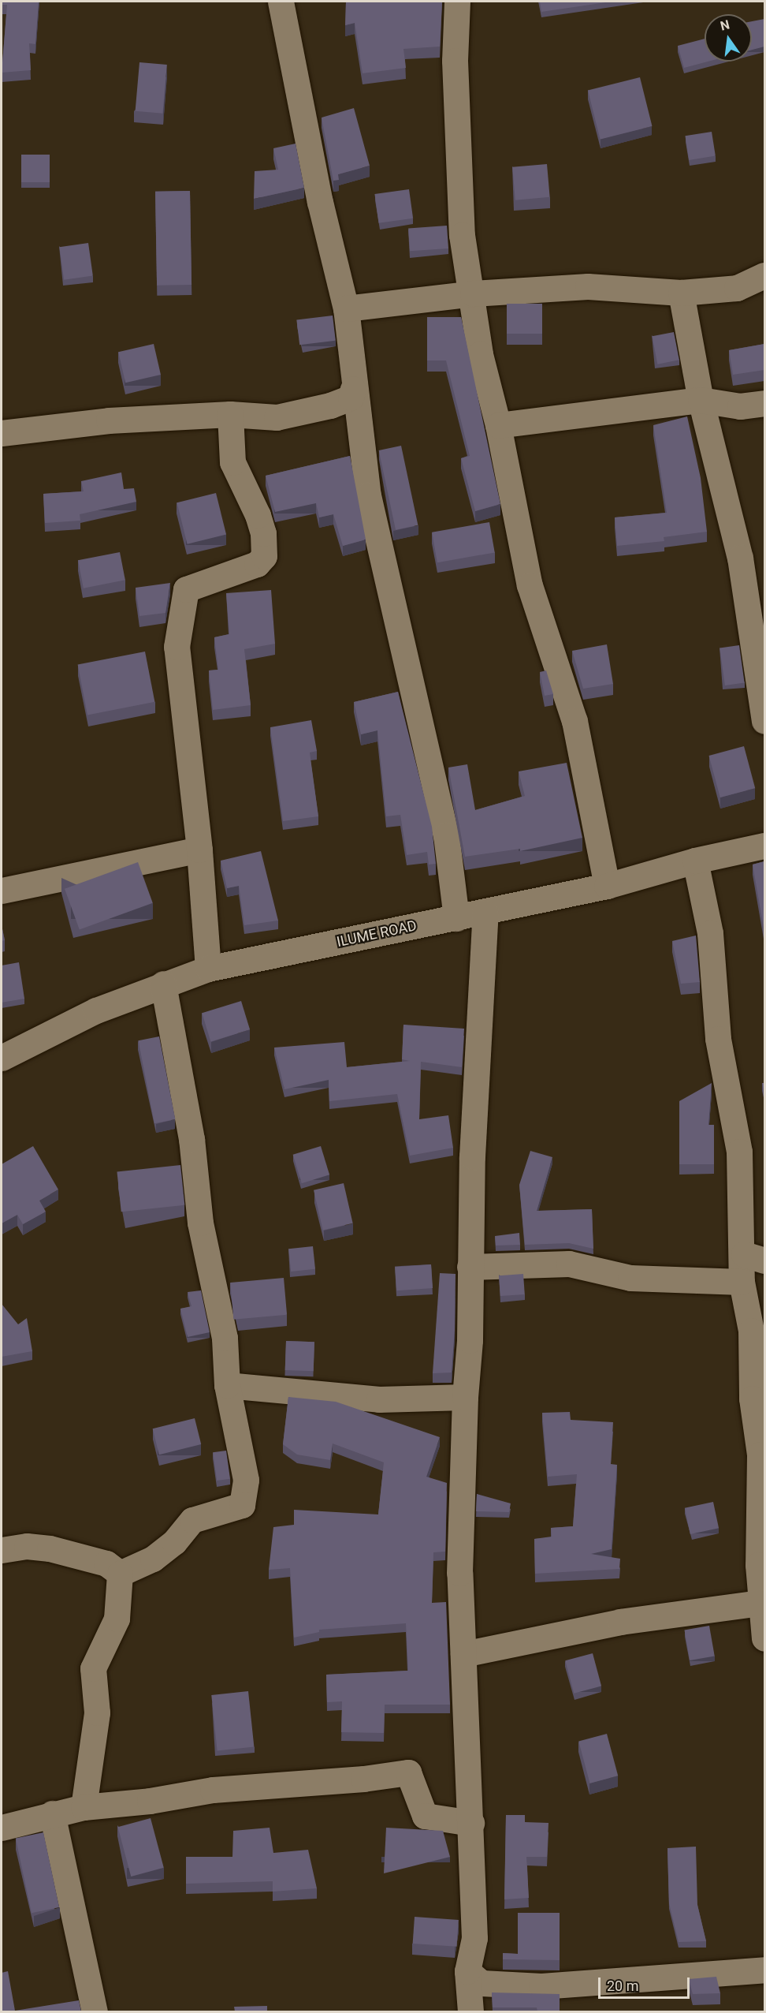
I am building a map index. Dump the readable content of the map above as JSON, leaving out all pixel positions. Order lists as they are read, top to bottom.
{
  "streets": {
    "street": ["ILUME ROAD"]
  },
  "scale_bar": "20 m",
  "north": "top"
}
